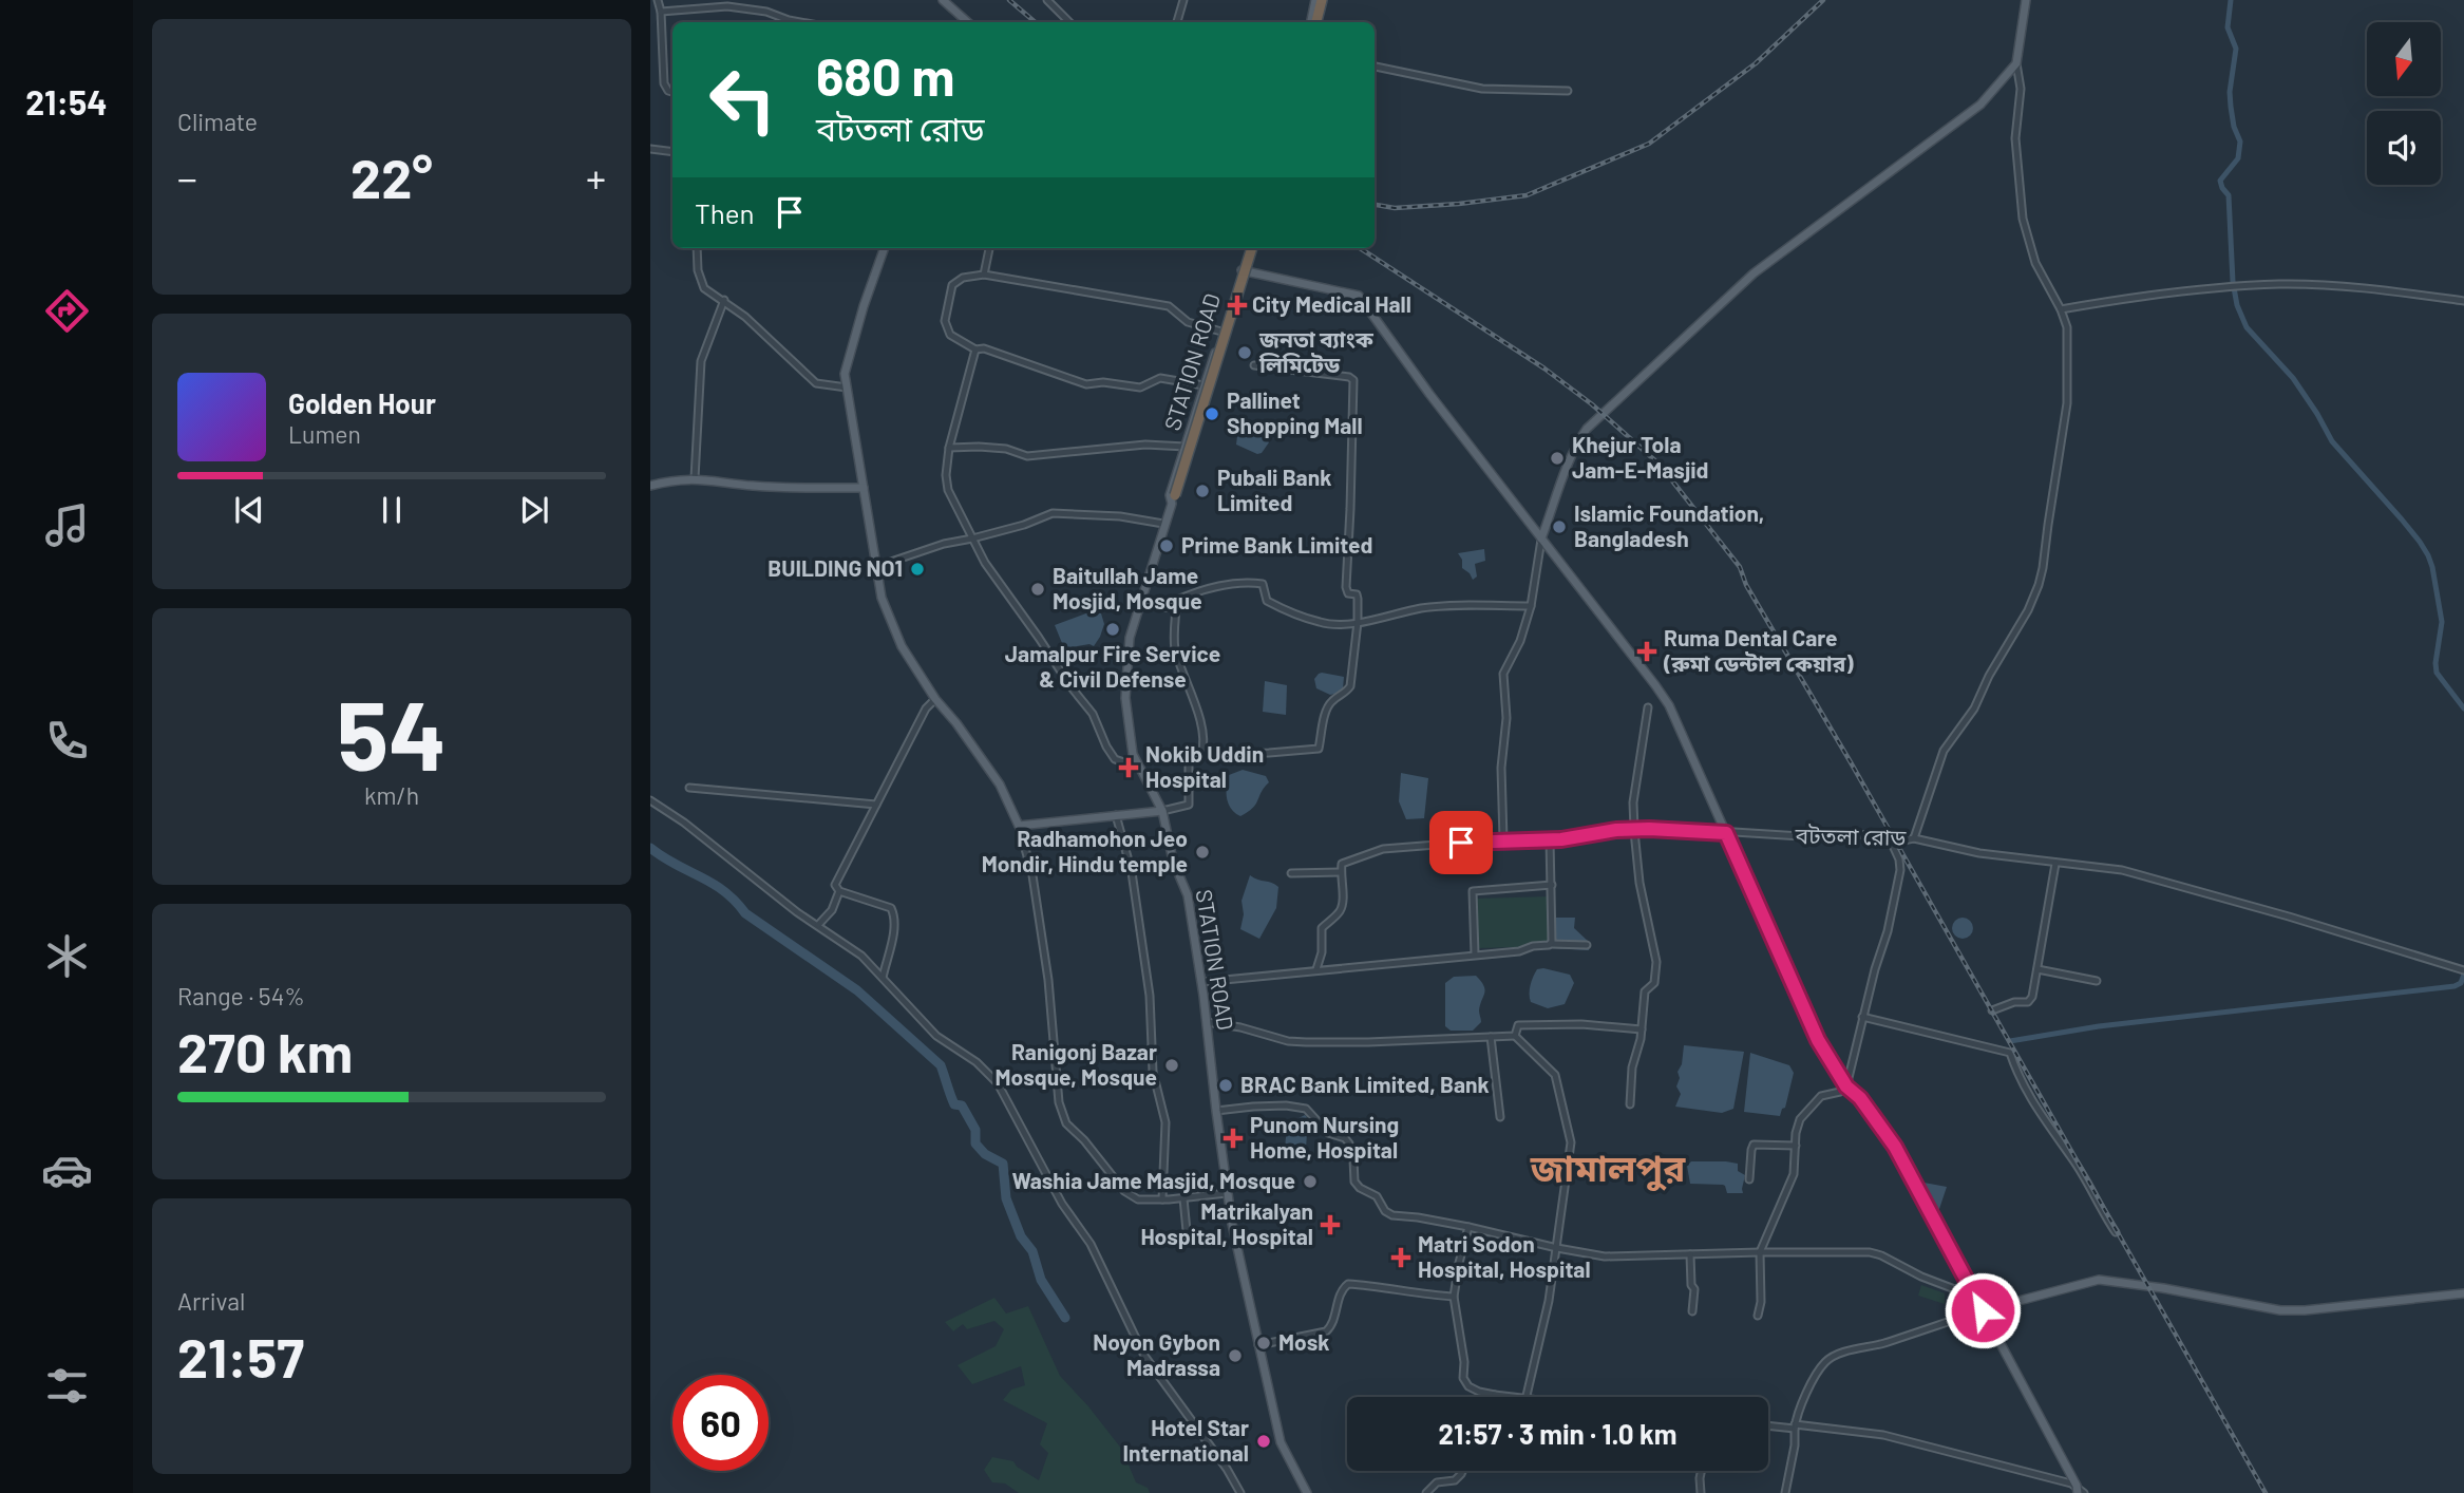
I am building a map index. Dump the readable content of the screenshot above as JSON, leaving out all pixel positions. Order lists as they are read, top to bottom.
{
  "streets": {
    "main road": ["STATION ROAD"],
    "street": ["বটতলা রোড"]
  },
  "districts": ["জামালপুর"],
  "places": {
    "health": [
      "City Medical Hall",
      "Ruma Dental Care (রুমা ডেন্টাল কেয়ার)",
      "Nokib Uddin Hospital",
      "Punom Nursing Home, Hospital",
      "Matrikalyan Hospital, Hospital",
      "Matri Sodon Hospital, Hospital"
    ],
    "other": [
      "জনতা ব্যাংক লিমিটেড",
      "Pallinet Shopping Mall",
      "Khejur Tola Jam-E-Masjid",
      "Pubali Bank Limited",
      "Islamic Foundation, Bangladesh",
      "Prime Bank Limited",
      "BUILDING NO1",
      "Baitullah Jame Mosjid, Mosque",
      "Jamalpur Fire Service & Civil Defense",
      "Radhamohon Jeo Mondir, Hindu temple",
      "Ranigonj Bazar Mosque, Mosque",
      "BRAC Bank Limited, Bank",
      "Washia Jame Masjid, Mosque",
      "Mosk",
      "Noyon Gybon Madrassa",
      "Hotel Star International"
    ]
  },
  "north": "bottom",
  "page": {
    "tabs": "21:54",
    "tile": [
      "Climate",
      ["54", "km/h"],
      ["Range · 54%", "270 km"],
      ["Arrival", "21:57"]
    ],
    "turn": ["680 m", "বটতলা রোড"],
    "heat": ["−", "22°", "+"],
    "then": "Then",
    "song": ["Golden Hour", "Lumen"],
    "limit": "60",
    "trip": "21:57 · 3 min · 1.0 km"
  }
}
